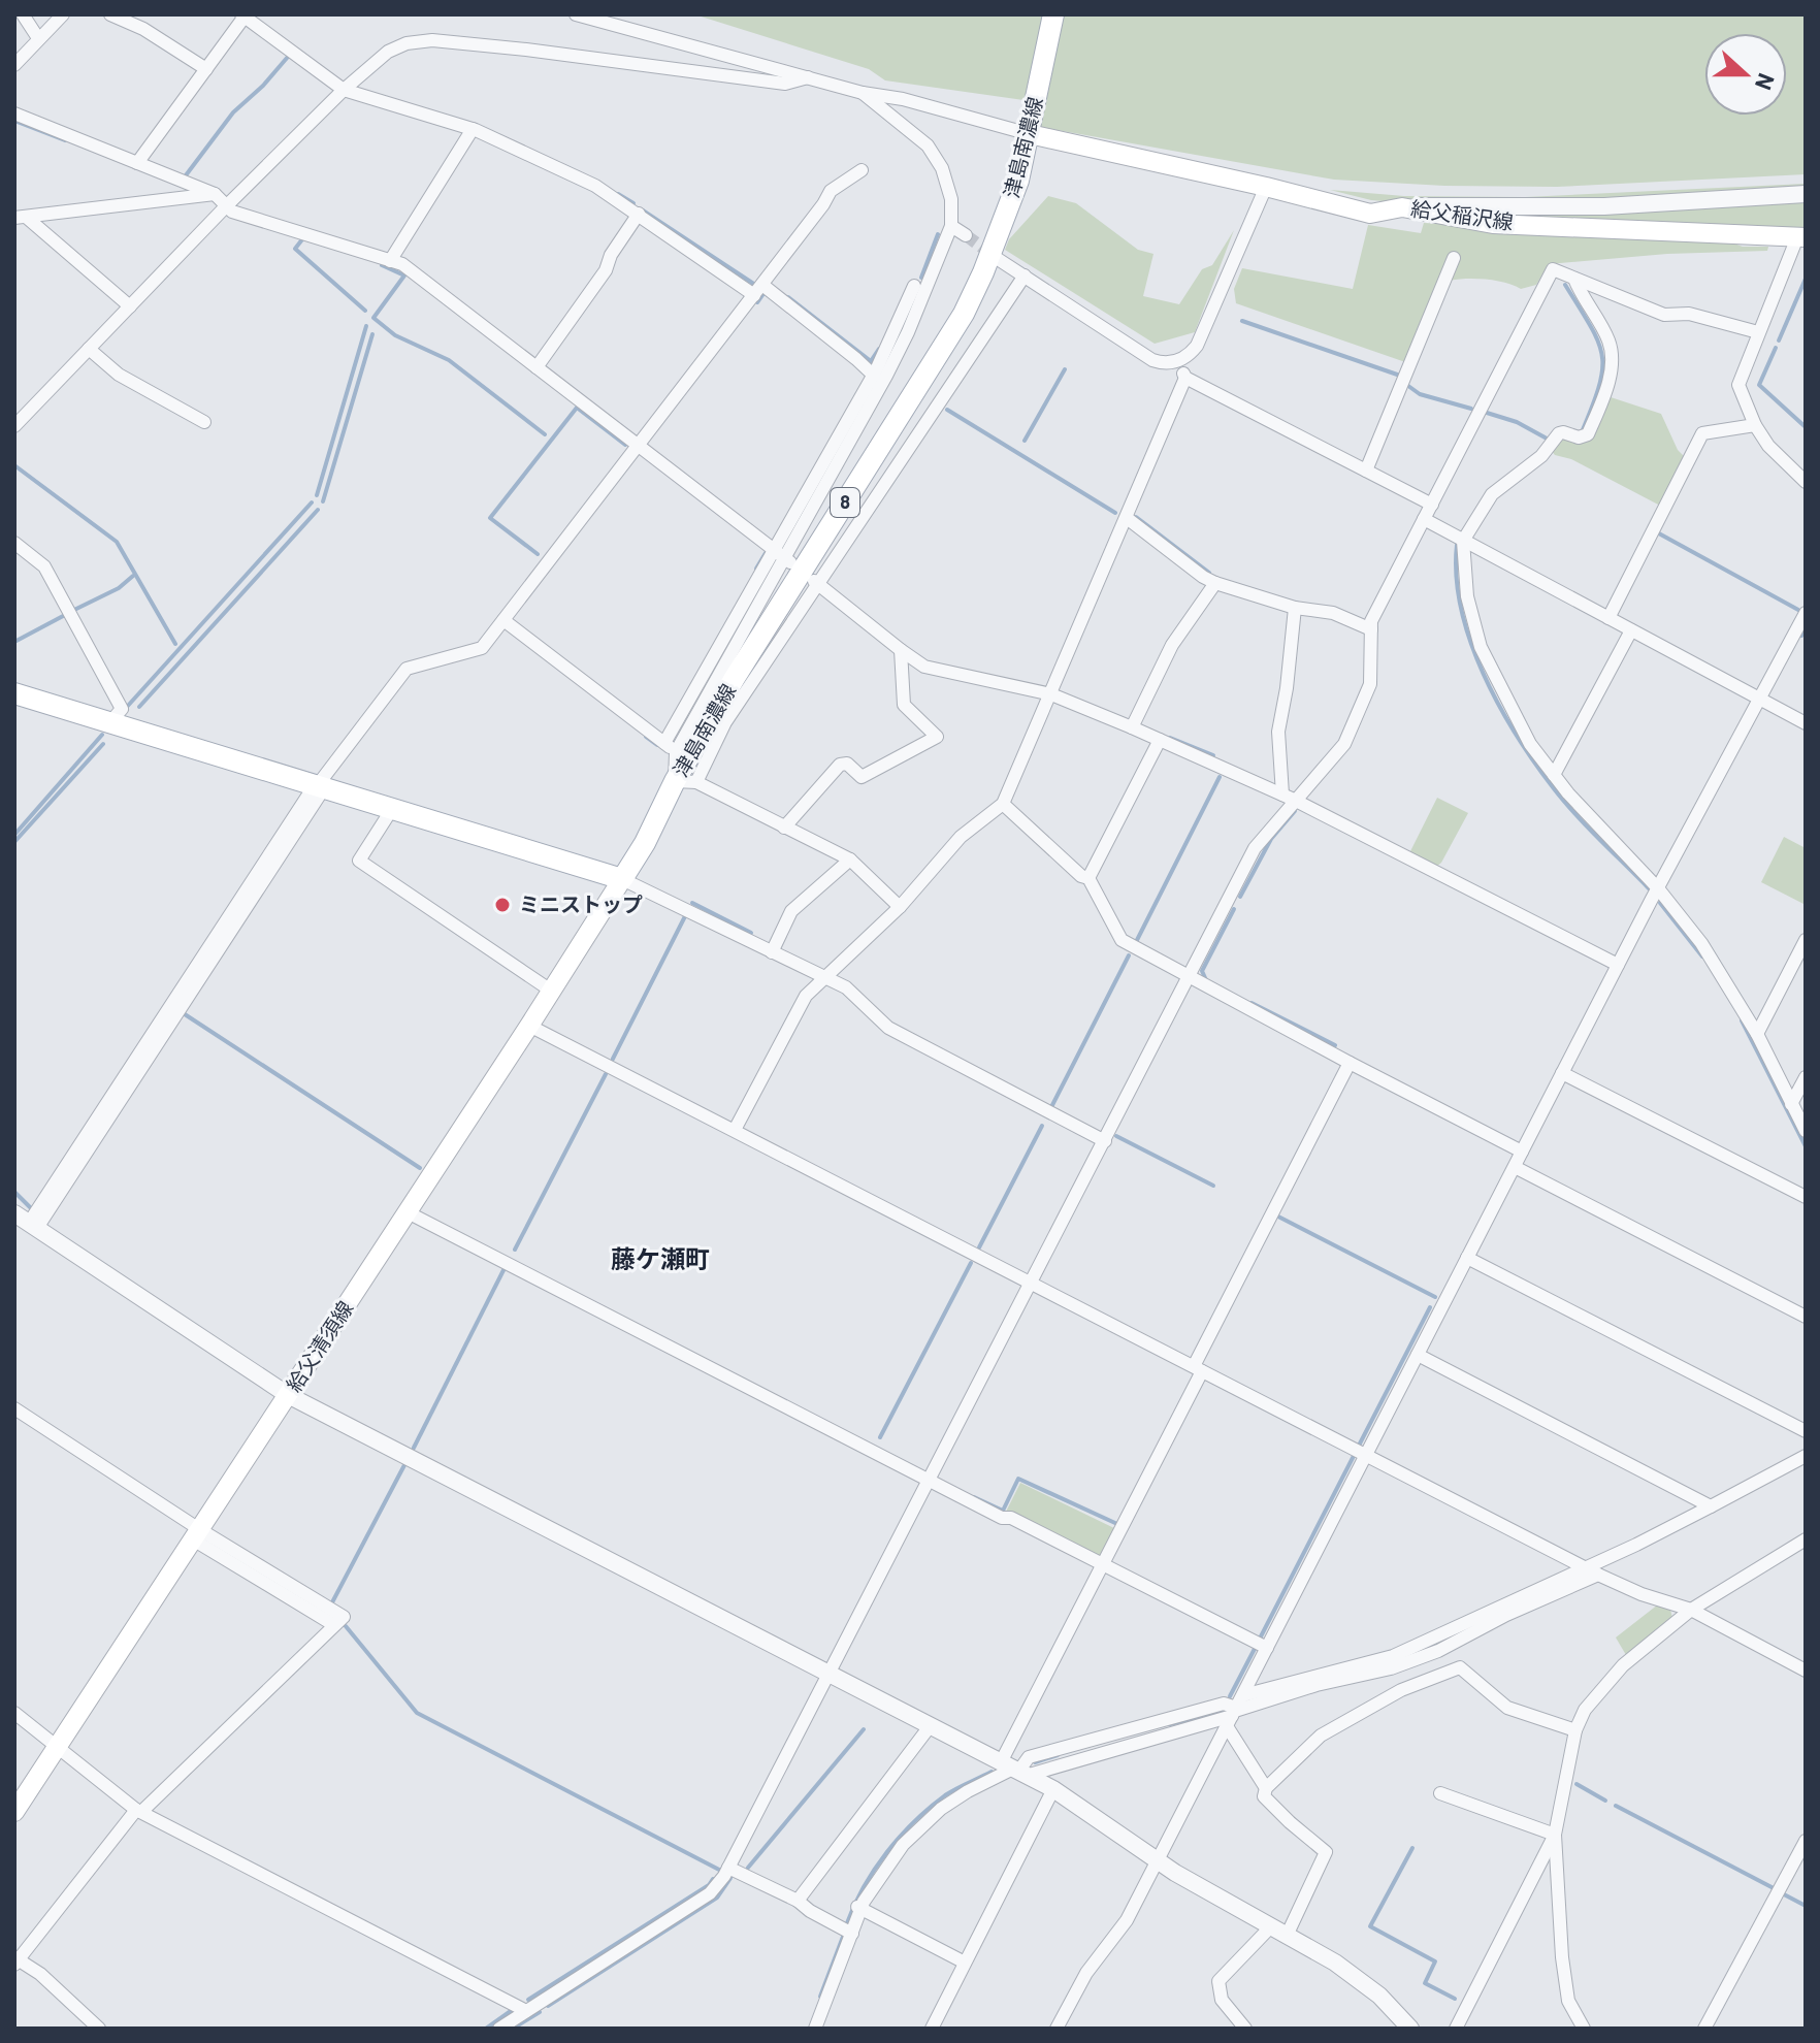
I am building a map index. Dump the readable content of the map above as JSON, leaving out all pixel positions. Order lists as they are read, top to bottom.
{
  "streets": {
    "main road": [
      "津島南濃線",
      "給父稲沢線",
      "8",
      "給父清須線"
    ]
  },
  "crossings": [
    ["津島南濃線", "給父稲沢線"],
    ["津島南濃線", "給父清須線"]
  ],
  "districts": ["藤ケ瀬町"],
  "places": ["ミニストップ"],
  "north": "right"
}
